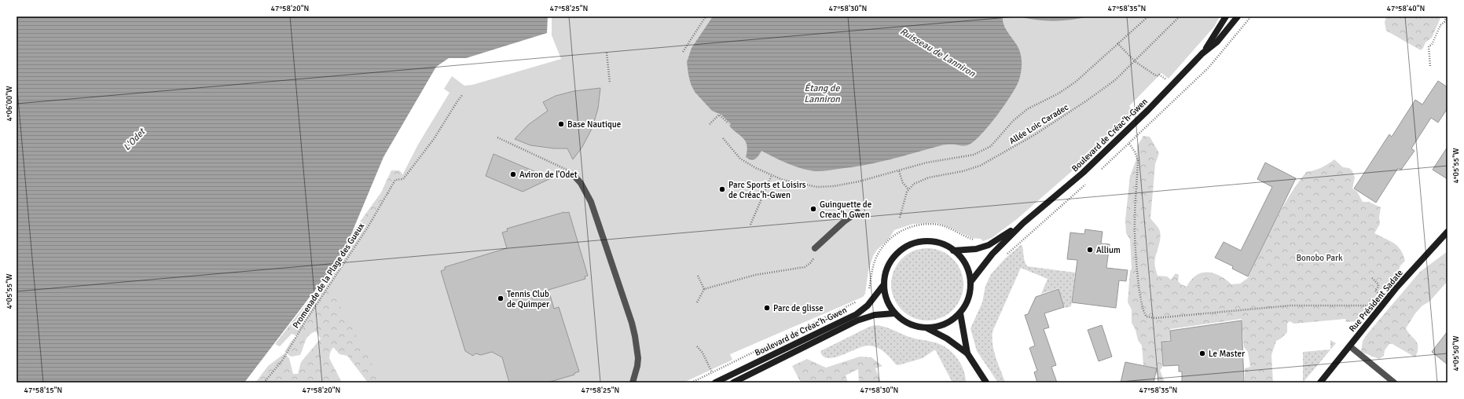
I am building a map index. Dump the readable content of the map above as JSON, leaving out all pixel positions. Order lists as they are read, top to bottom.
{
  "streets": {
    "street": ["Boulevard de Créac'h-Gwen", "Rue Président Sadate"],
    "path": ["Allée Loic Caradec", "Promenade de la Plage des Gueux"]
  },
  "water": ["Ruisseau de Lanniron", "Étang de Lanniron", "L'Odet"],
  "parks": ["Bonobo Park"],
  "places": [
    "Base Nautique",
    "Aviron de l'Odet",
    "Parc Sports et Loisirs de Créac'h-Gwen",
    "Guinguette de Creac'h Gwen",
    "Allium",
    "Tennis Club de Quimper",
    "Parc de glisse",
    "Le Master"
  ],
  "coordinates": [
    "47°58'20\"N",
    "47°58'25\"N",
    "47°58'30\"N",
    "47°58'35\"N",
    "47°58'40\"N",
    "4°06'00\"W",
    "4°05'55\"W",
    "4°05'50\"W",
    "47°58'15\"N"
  ]
}
